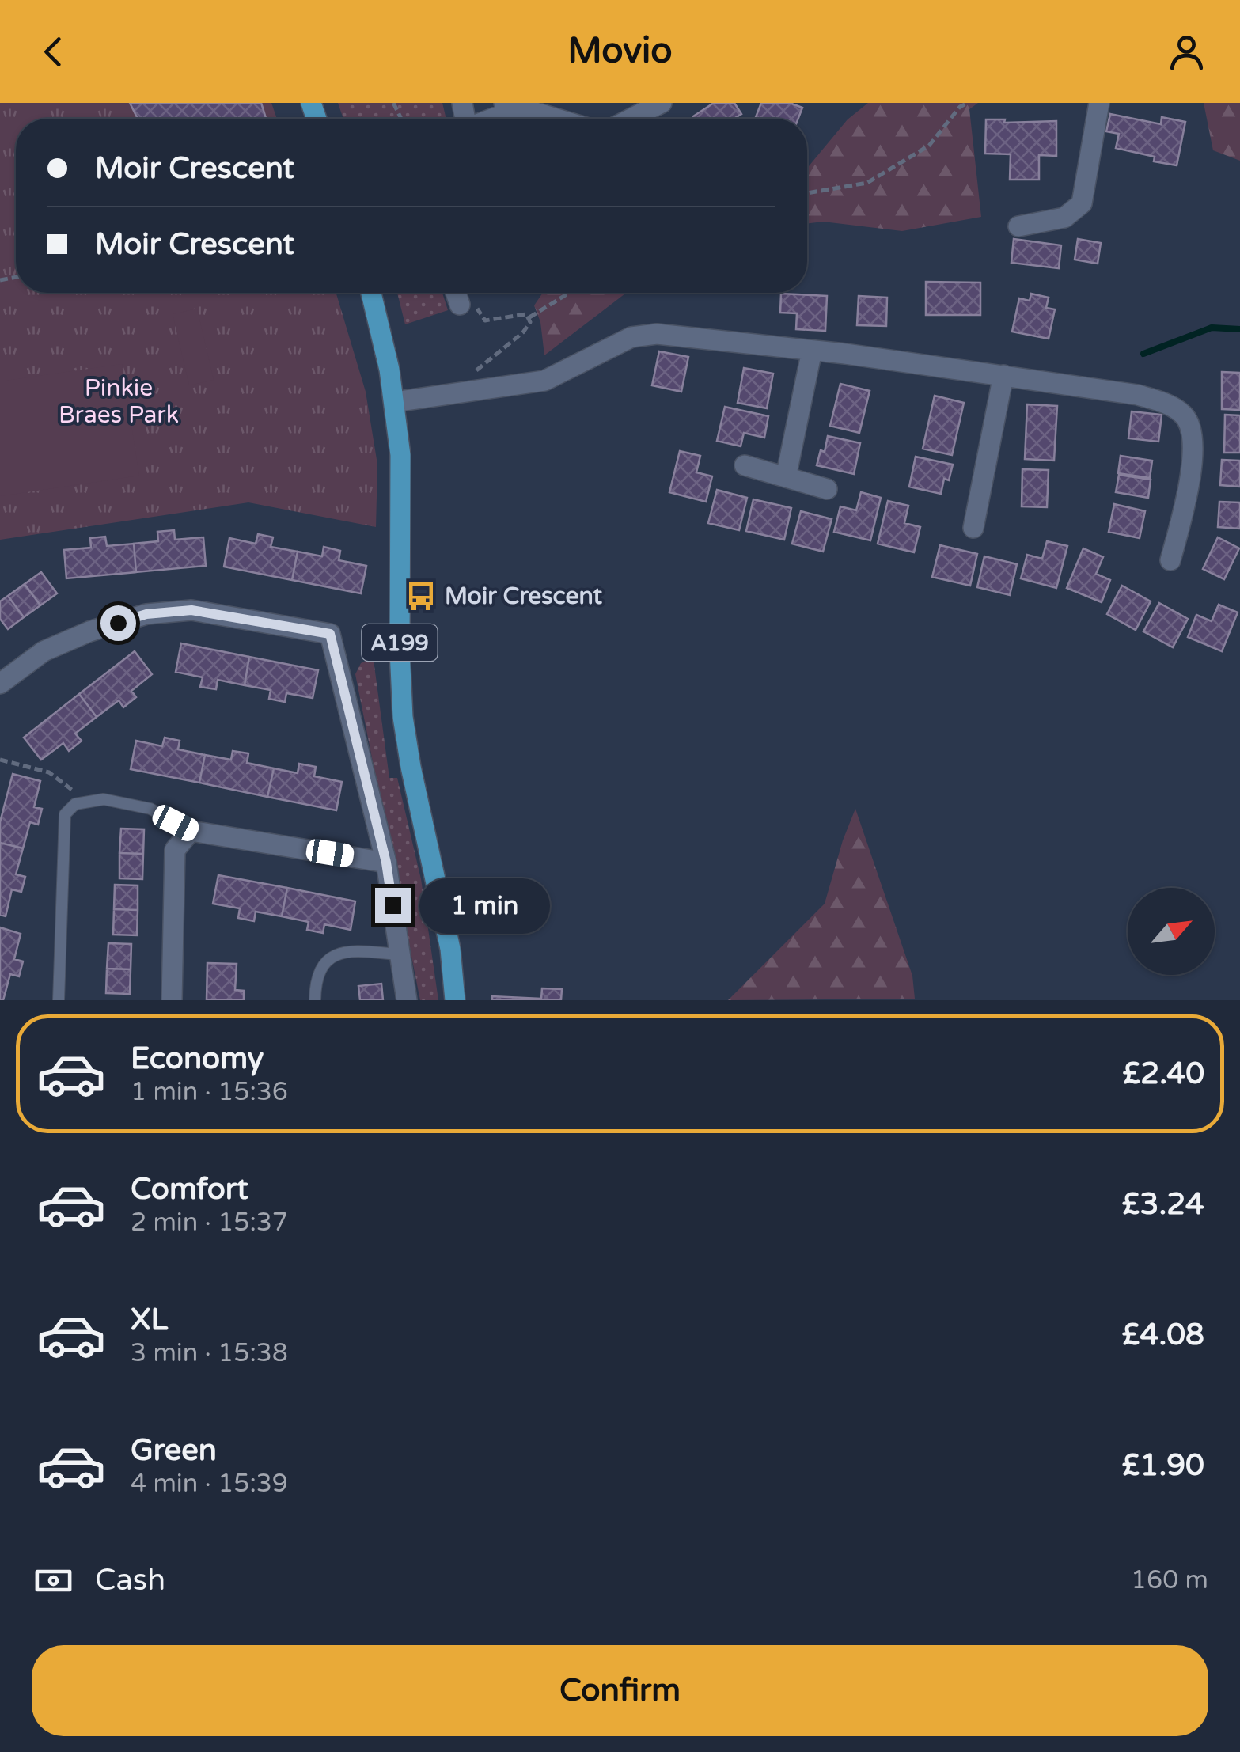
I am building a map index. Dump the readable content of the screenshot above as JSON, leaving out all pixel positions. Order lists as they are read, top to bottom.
{
  "streets": {
    "main road": ["A199"]
  },
  "parks": ["Pinkie Braes Park"],
  "places": {
    "bus stop": ["Moir Crescent"]
  },
  "north": "top right",
  "page": {
    "header": "Movio",
    "banner": ["Moir Crescent", "Moir Crescent"],
    "bubble": "1 min",
    "list": [
      {
        "name": "Economy",
        "note": "1 min · 15:36",
        "value": "£2.40"
      },
      {
        "name": "Comfort",
        "note": "2 min · 15:37",
        "value": "£3.24"
      },
      {
        "name": "XL",
        "note": "3 min · 15:38",
        "value": "£4.08"
      },
      {
        "name": "Green",
        "note": "4 min · 15:39",
        "value": "£1.90"
      }
    ],
    "pay": ["Cash", "160 m"],
    "buttons": "Confirm"
  }
}
